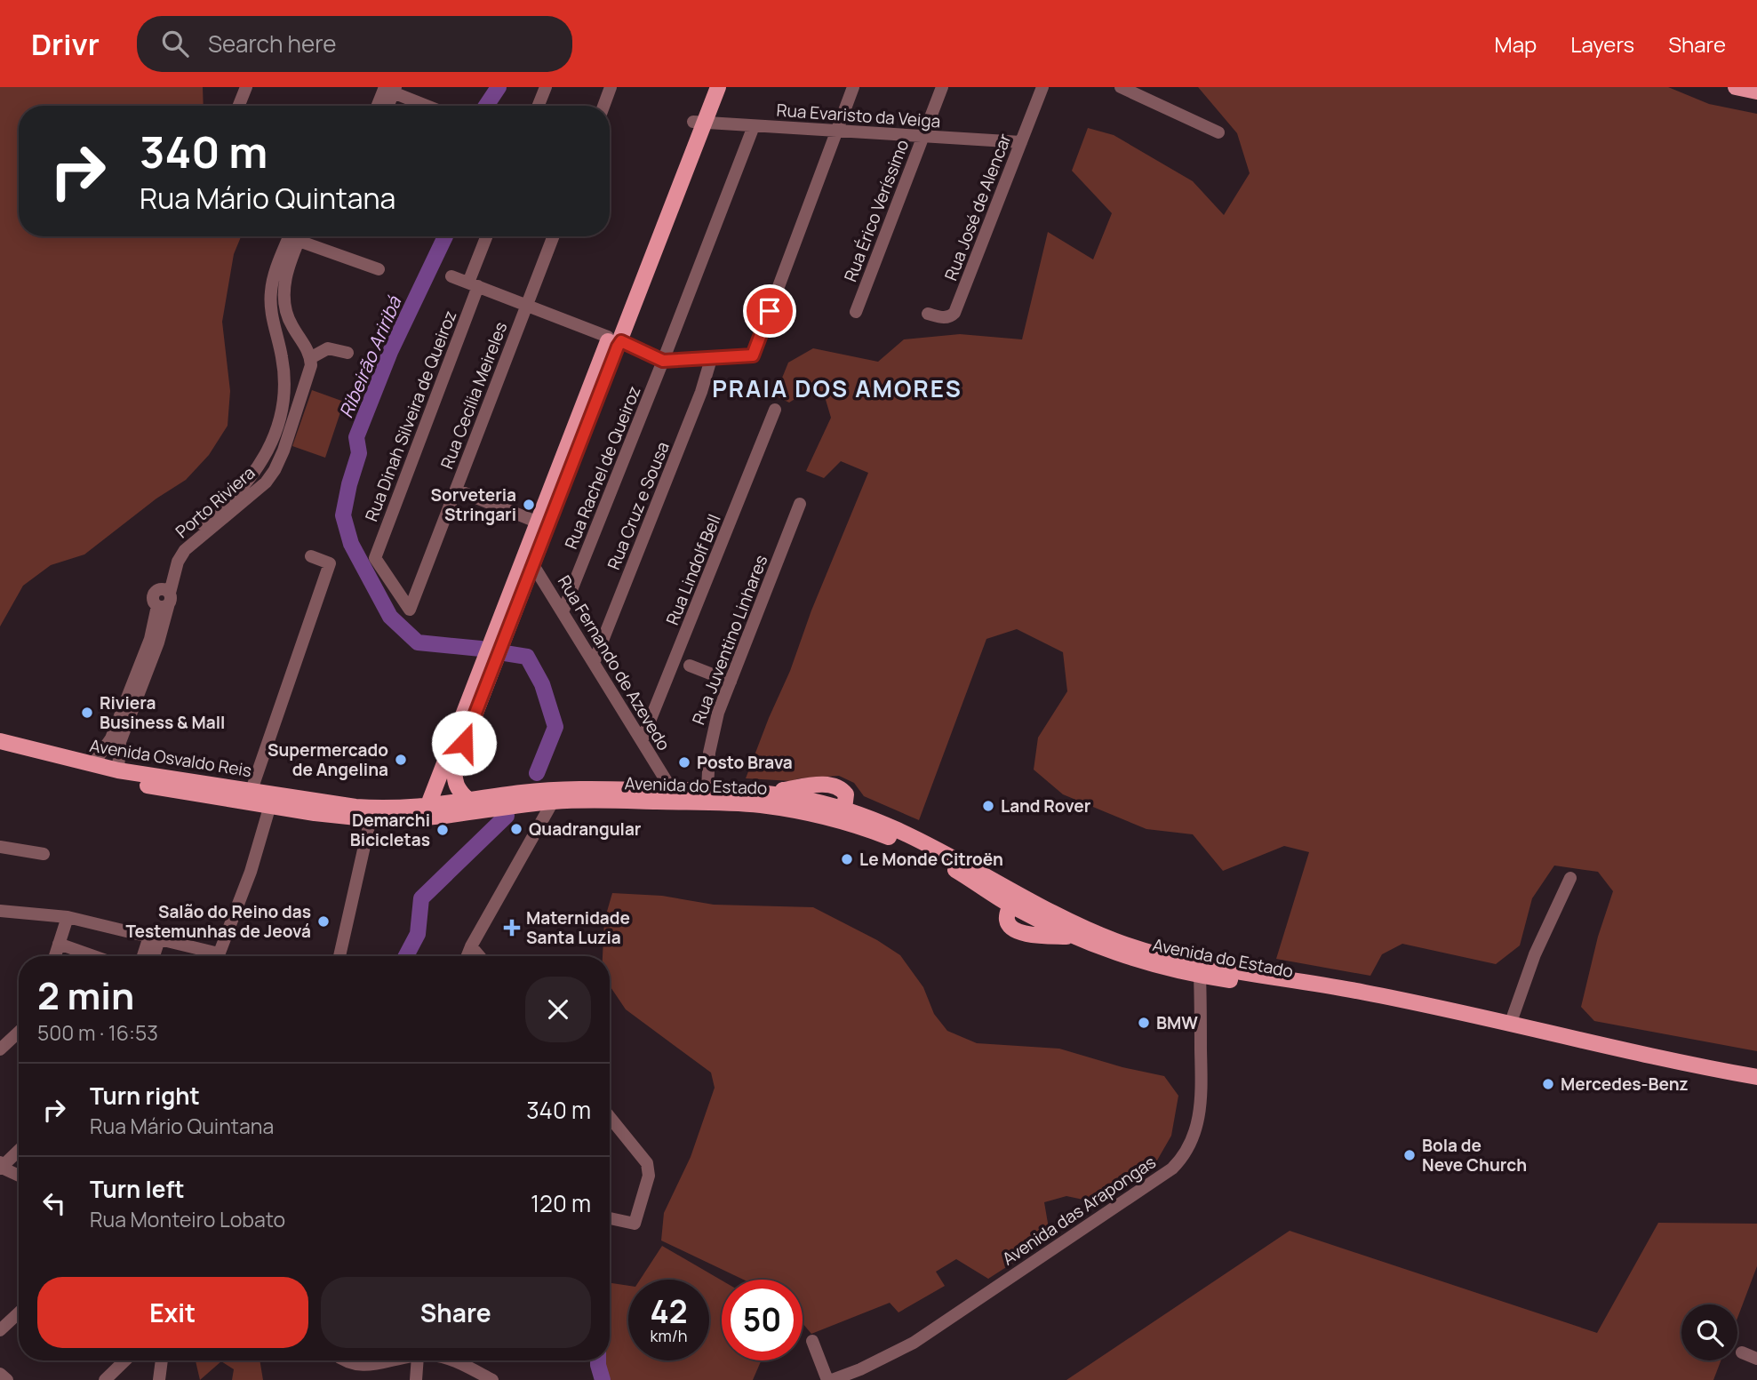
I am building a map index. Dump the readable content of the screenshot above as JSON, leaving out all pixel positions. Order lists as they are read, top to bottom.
{
  "streets": {
    "main road": ["Avenida Osvaldo Reis", "Avenida do Estado"],
    "street": [
      "Rua Evaristo da Veiga",
      "Rua José de Alencar",
      "Rua Érico Veríssimo",
      "Rua Cecília Meireles",
      "Rua Dinah Silveira de Queiroz",
      "Rua Rachel de Queiroz",
      "Porto Riviera",
      "Rua Cruz e Sousa",
      "Rua Lindolf Bell",
      "Rua Juventino Linhares",
      "Rua Fernando de Azevedo",
      "Avenida das Arapongas"
    ]
  },
  "crossings": [
    ["Rua Evaristo da Veiga", "Rua José de Alencar"],
    ["Rua Evaristo da Veiga", "Rua Érico Veríssimo"],
    ["Rua Evaristo da Veiga", "Rua Rachel de Queiroz"],
    ["Rua Cecília Meireles", "Rua Dinah Silveira de Queiroz"],
    ["Rua Rachel de Queiroz", "Rua Fernando de Azevedo"],
    ["Porto Riviera", "Avenida Osvaldo Reis"],
    ["Rua Cruz e Sousa", "Rua Fernando de Azevedo"],
    ["Rua Lindolf Bell", "Rua Fernando de Azevedo"],
    ["Rua Juventino Linhares", "Avenida do Estado"],
    ["Rua Fernando de Azevedo", "Avenida do Estado"],
    ["Avenida Osvaldo Reis", "Avenida do Estado"],
    ["Avenida do Estado", "Avenida das Arapongas"]
  ],
  "districts": ["PRAIA DOS AMORES"],
  "water": ["Ribeirão Ariribá"],
  "places": {
    "other": [
      "Sorveteria Stringari",
      "Riviera Business & Mall",
      "Supermercado de Angelina",
      "Posto Brava",
      "Land Rover",
      "Quadrangular",
      "Demarchi Bicicletas",
      "Le Monde Citroën",
      "Salão do Reino das Testemunhas de Jeová",
      "BMW",
      "Mercedes-Benz",
      "Bola de Neve Church"
    ],
    "health": ["Maternidade Santa Luzia"]
  },
  "page": {
    "header": "Drivr",
    "search": "Search here",
    "nav": ["Map", "Layers", "Share"],
    "turn": ["340 m", "Rua Mário Quintana"],
    "heading": ["2 min", "500 m · 16:53"],
    "list": [
      {
        "name": "Turn right",
        "note": "Rua Mário Quintana",
        "value": "340 m"
      },
      {
        "name": "Turn left",
        "note": "Rua Monteiro Lobato",
        "value": "120 m"
      }
    ],
    "buttons": ["Exit", "Share"],
    "speed": "42 km/h",
    "limit": "50"
  }
}
